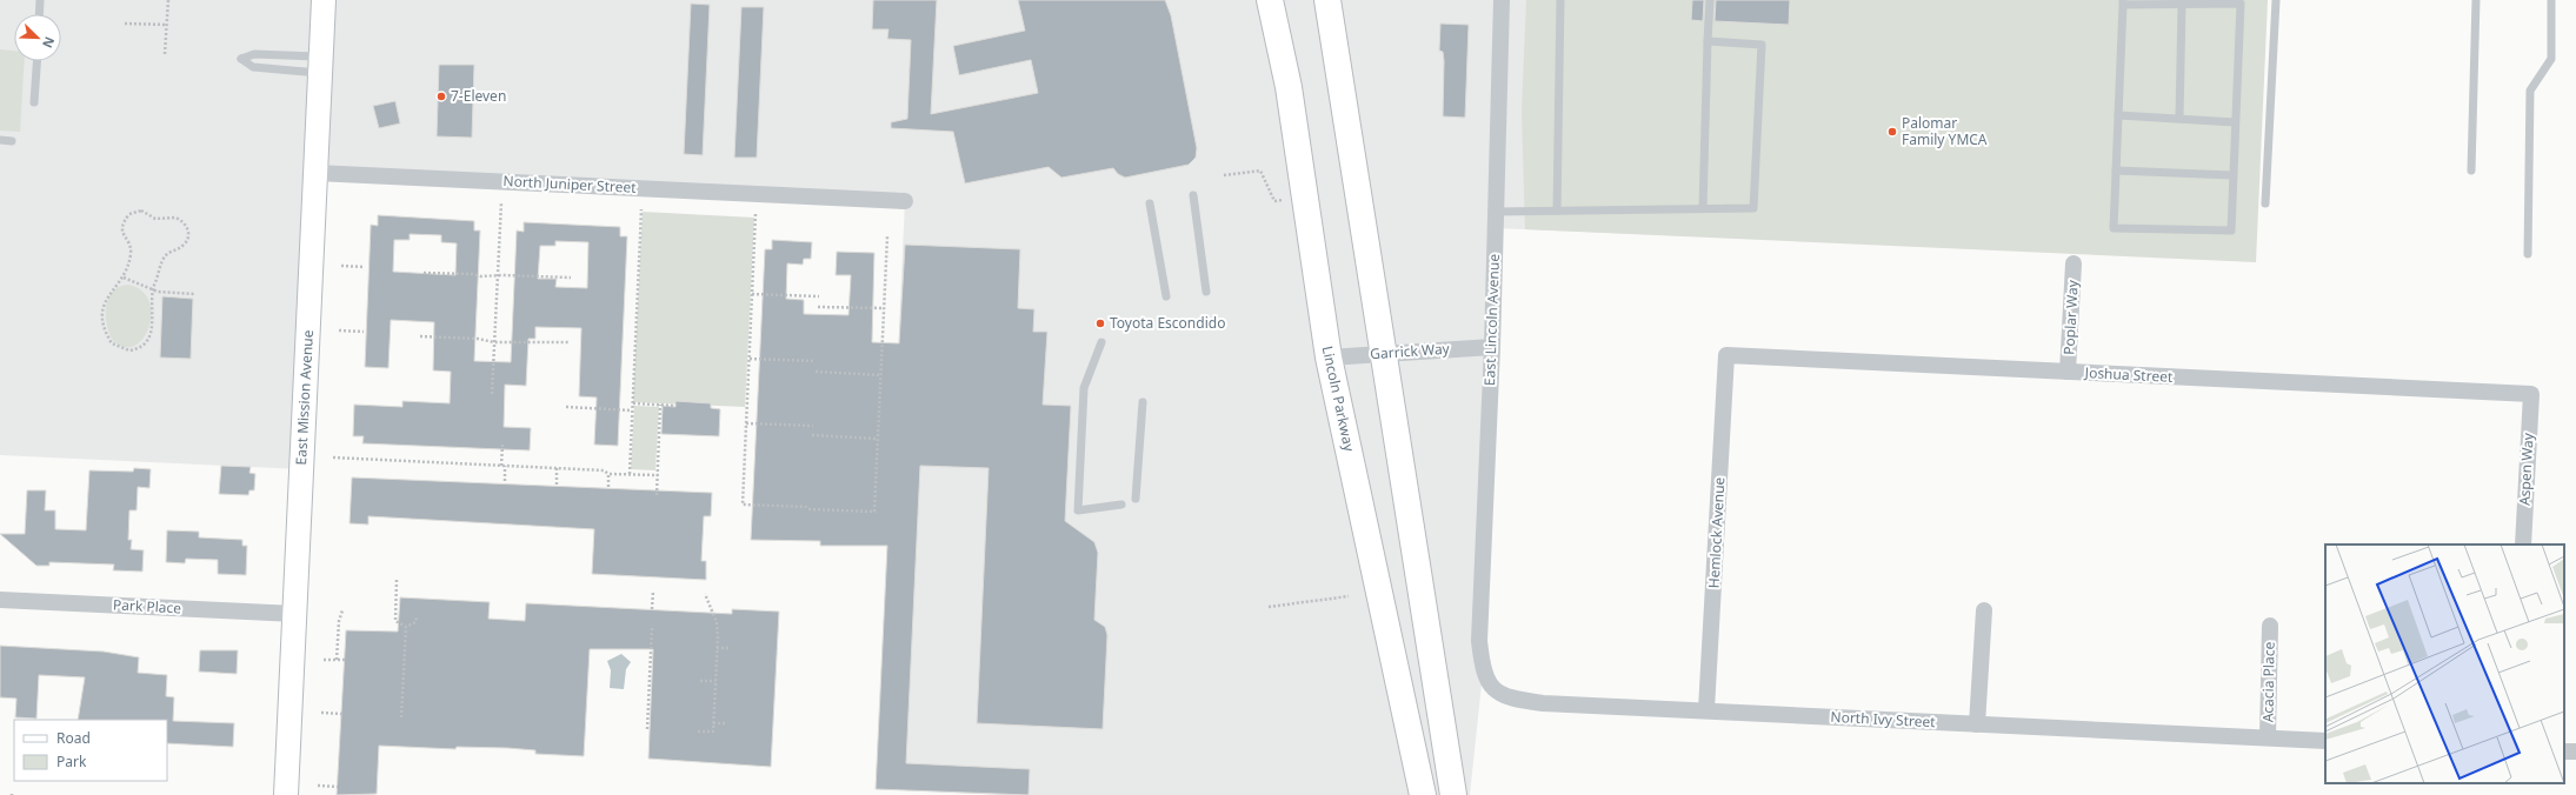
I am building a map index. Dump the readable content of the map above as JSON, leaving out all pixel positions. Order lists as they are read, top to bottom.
{
  "streets": {
    "main road": ["East Mission Avenue", "Lincoln Parkway"],
    "street": [
      "North Juniper Street",
      "Poplar Way",
      "East Lincoln Avenue",
      "Garrick Way",
      "Joshua Street",
      "Aspen Way",
      "Hemlock Avenue",
      "Park Place",
      "Acacia Place",
      "North Ivy Street"
    ]
  },
  "crossings": [
    ["North Juniper Street", "East Mission Avenue"],
    ["Poplar Way", "Joshua Street"],
    ["East Lincoln Avenue", "Garrick Way"],
    ["East Lincoln Avenue", "North Ivy Street"],
    ["Garrick Way", "Lincoln Parkway"],
    ["Joshua Street", "Aspen Way"],
    ["Joshua Street", "Hemlock Avenue"],
    ["East Mission Avenue", "Park Place"],
    ["Hemlock Avenue", "North Ivy Street"],
    ["Acacia Place", "North Ivy Street"]
  ],
  "places": ["7-Eleven", "Palomar Family YMCA", "Toyota Escondido"],
  "legend": ["Road", "Park"],
  "north": "bottom right"
}
